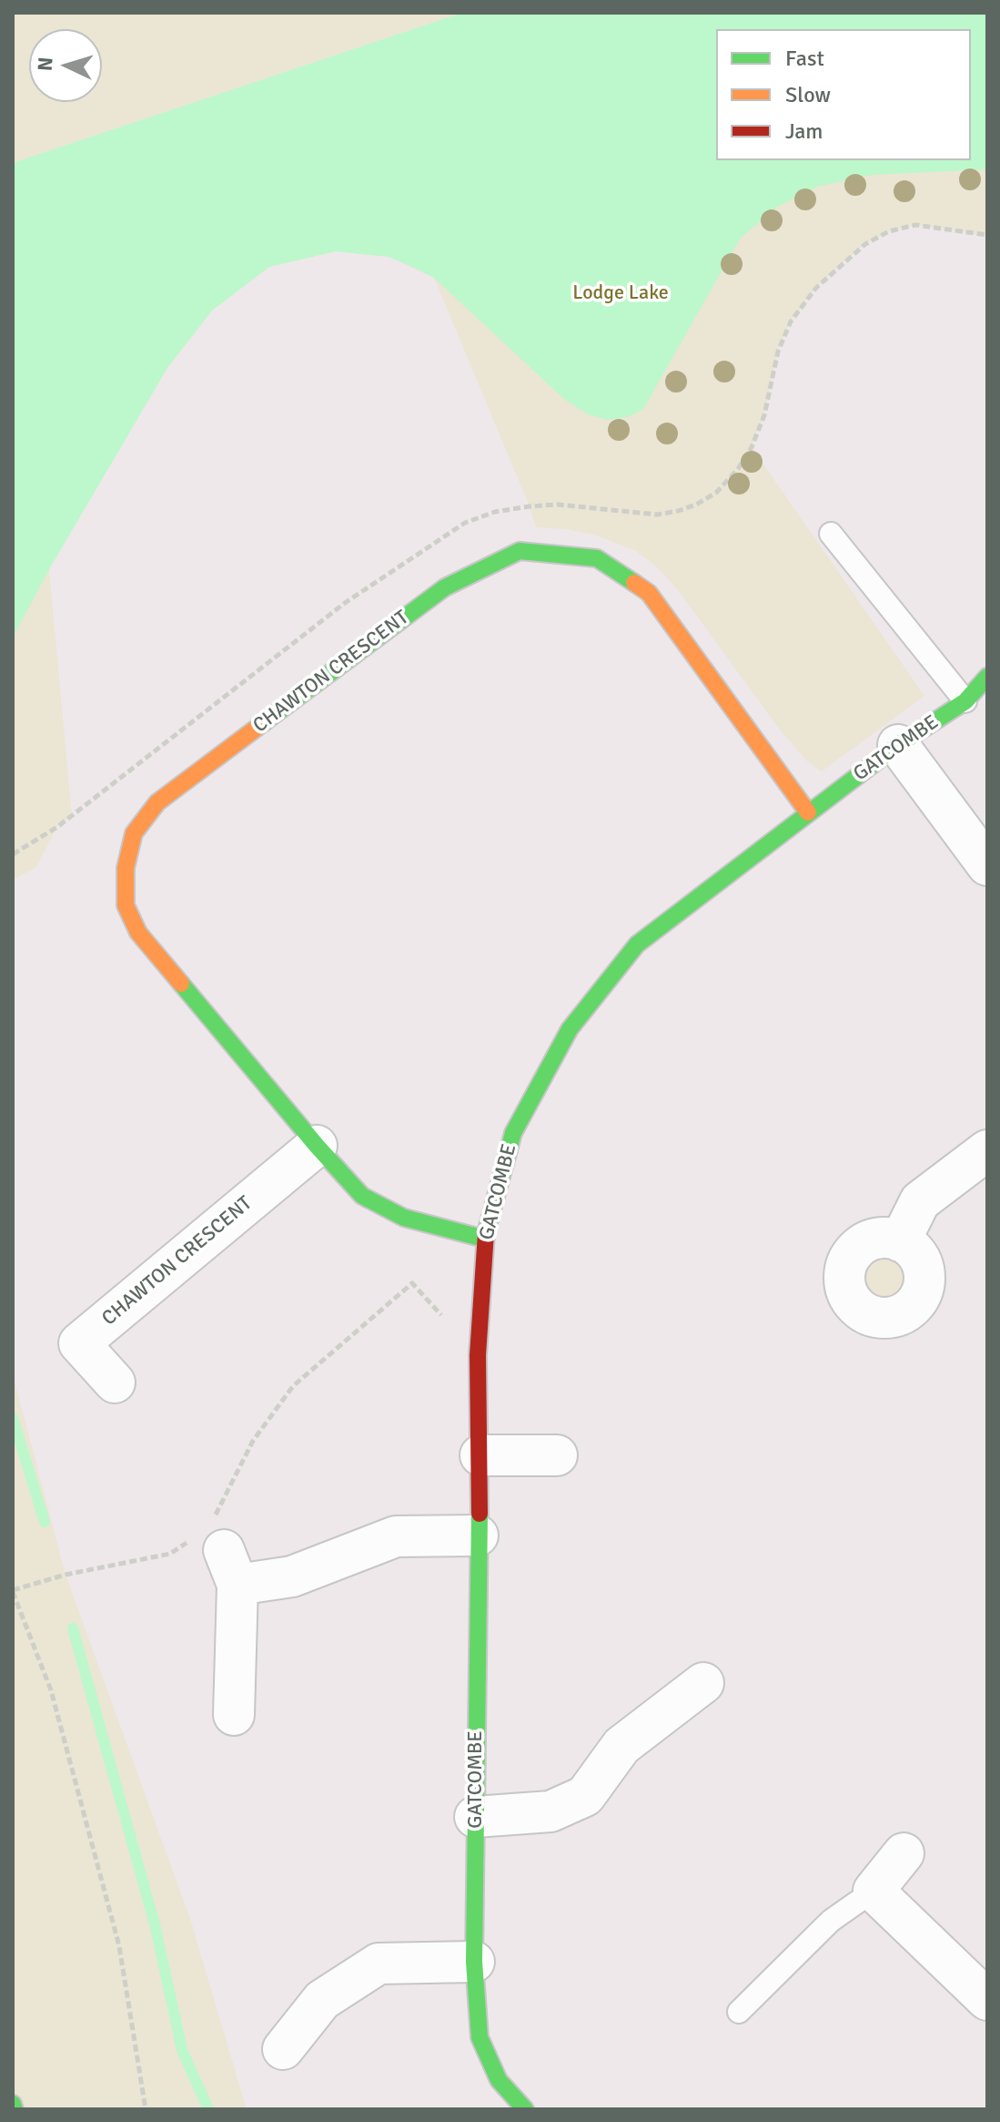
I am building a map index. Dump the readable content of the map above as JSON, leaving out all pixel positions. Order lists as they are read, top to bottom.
{
  "streets": {
    "street": ["CHAWTON CRESCENT", "GATCOMBE"]
  },
  "crossings": [
    ["CHAWTON CRESCENT", "GATCOMBE"]
  ],
  "parks": ["Lodge Lake"],
  "legend": ["Fast", "Slow", "Jam"],
  "north": "left"
}
